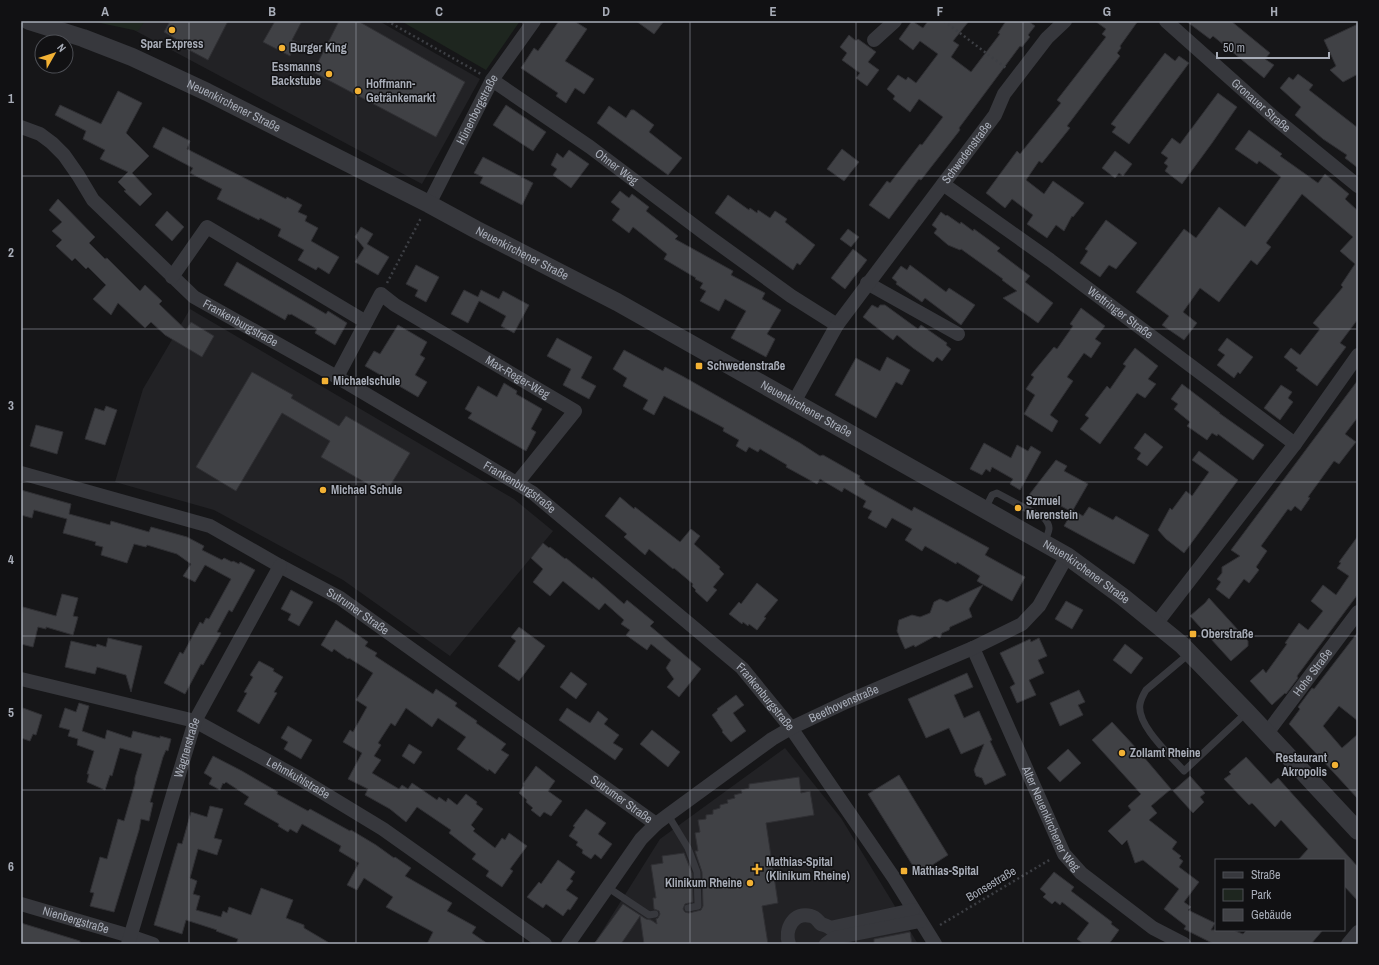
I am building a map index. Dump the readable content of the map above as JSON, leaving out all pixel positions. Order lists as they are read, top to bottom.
{
  "streets": {
    "street": [
      "Gronauer Straße",
      "Neuenkirchener Straße",
      "Hünenborgstraße",
      "Schwedenstraße",
      "Ohner Weg",
      "Wettringer Straße",
      "Frankenburgstraße",
      "Max-Reger-Weg",
      "Sutrumer Straße",
      "Hohe Straße",
      "Beethovenstraße",
      "Wagnerstraße",
      "Lehmkuhlstraße",
      "Alter Neuenkirchener Weg",
      "Nienbergstraße"
    ],
    "path": ["Bonsestraße"]
  },
  "crossings": [
    ["Neuenkirchener Straße", "Hünenborgstraße"],
    ["Neuenkirchener Straße", "Schwedenstraße"],
    ["Neuenkirchener Straße", "Hohe Straße"],
    ["Neuenkirchener Straße", "Beethovenstraße"],
    ["Hünenborgstraße", "Ohner Weg"],
    ["Schwedenstraße", "Ohner Weg"],
    ["Schwedenstraße", "Wettringer Straße"],
    ["Frankenburgstraße", "Max-Reger-Weg"],
    ["Frankenburgstraße", "Beethovenstraße"],
    ["Frankenburgstraße", "Bonsestraße"],
    ["Sutrumer Straße", "Beethovenstraße"],
    ["Sutrumer Straße", "Wagnerstraße"],
    ["Beethovenstraße", "Alter Neuenkirchener Weg"],
    ["Wagnerstraße", "Lehmkuhlstraße"],
    ["Wagnerstraße", "Nienbergstraße"],
    ["Alter Neuenkirchener Weg", "Bonsestraße"]
  ],
  "places": {
    "other": [
      "Spar Express",
      "Burger King",
      "Essmanns Backstube",
      "Hoffmann- Getränkemarkt",
      "Michael Schule",
      "Szmuel Merenstein",
      "Zollamt Rheine",
      "Restaurant Akropolis",
      "Klinikum Rheine"
    ],
    "transit": [
      "Schwedenstraße",
      "Michaelschule",
      "Oberstraße",
      "Mathias-Spital"
    ],
    "health": ["Mathias-Spital (Klinikum Rheine)"]
  },
  "legend": ["Straße", "Park", "Gebäude"],
  "scale_bar": "50 m",
  "north": "top right",
  "grid": {
    "columns": [
      "A",
      "B",
      "C",
      "D",
      "E",
      "F",
      "G",
      "H"
    ],
    "rows": [
      "1",
      "2",
      "3",
      "4",
      "5",
      "6"
    ]
  }
}
